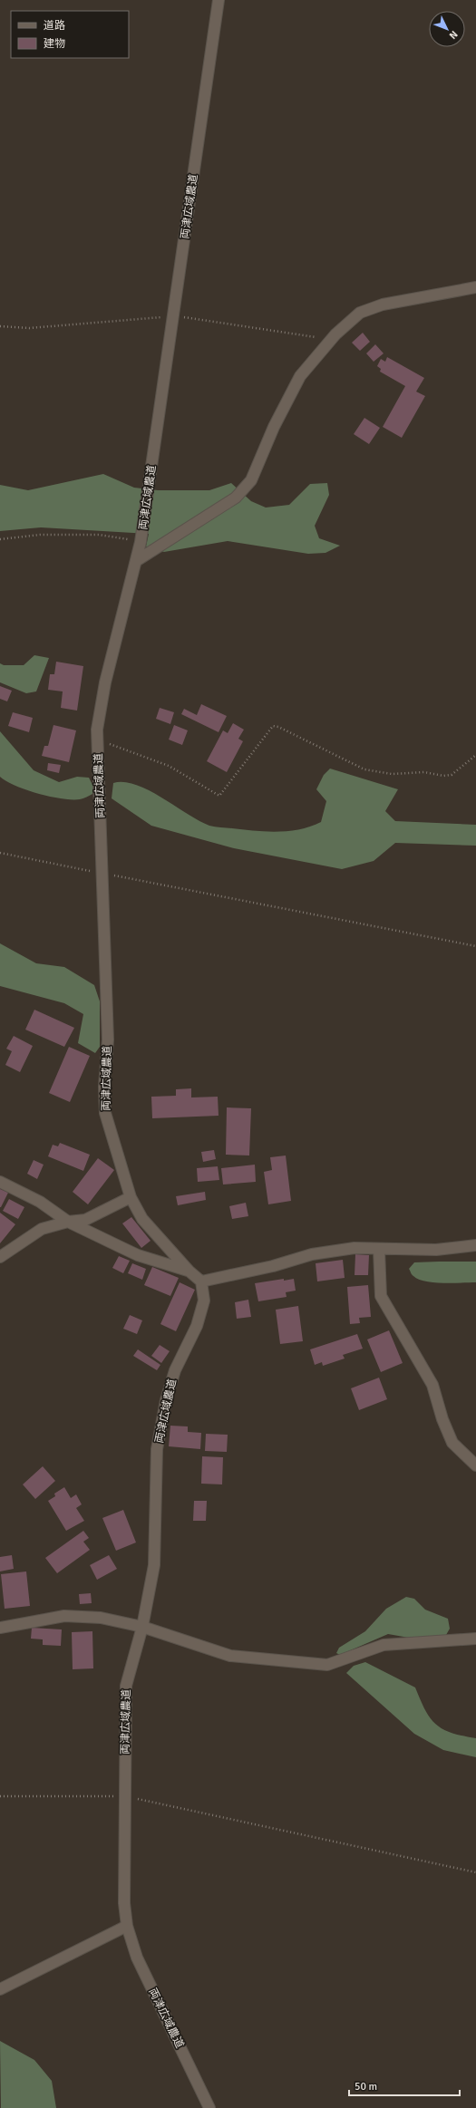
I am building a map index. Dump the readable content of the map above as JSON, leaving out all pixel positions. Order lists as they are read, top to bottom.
{
  "streets": {
    "street": ["両津広域農道"]
  },
  "legend": ["道路", "建物"],
  "scale_bar": "50 m",
  "north": "bottom right"
}
